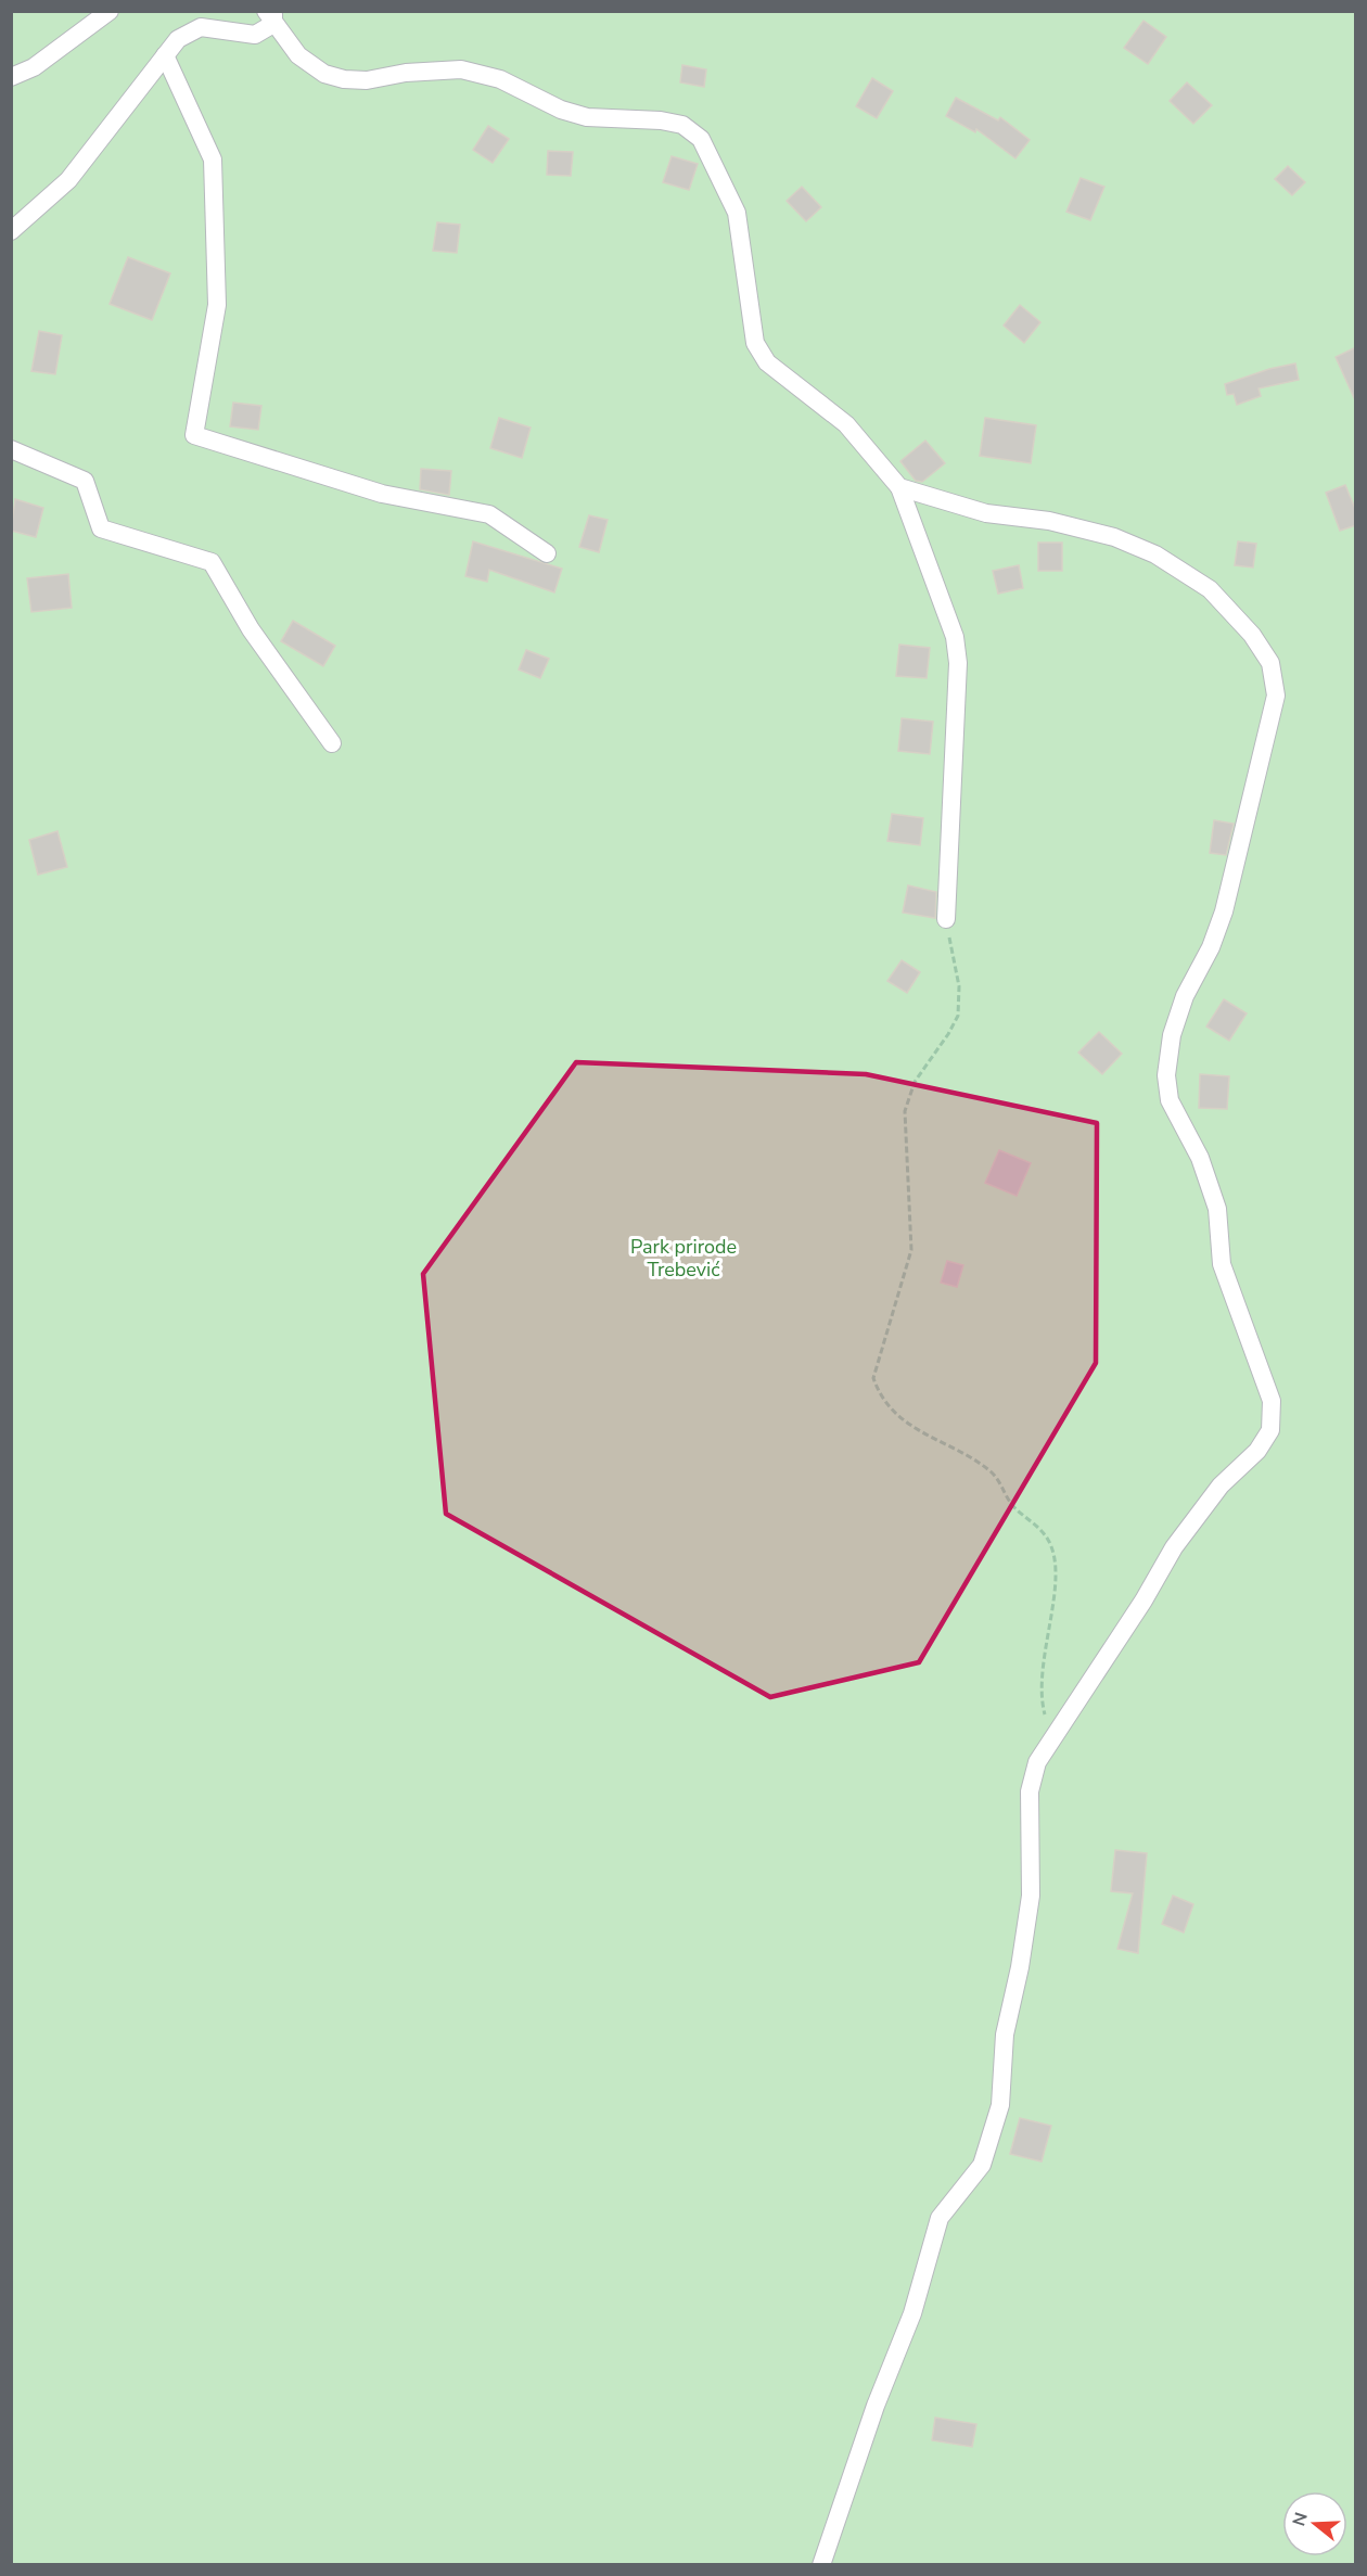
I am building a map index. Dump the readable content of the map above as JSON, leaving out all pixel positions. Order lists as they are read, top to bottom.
{
  "parks": ["Park prirode Trebević"],
  "north": "left"
}
